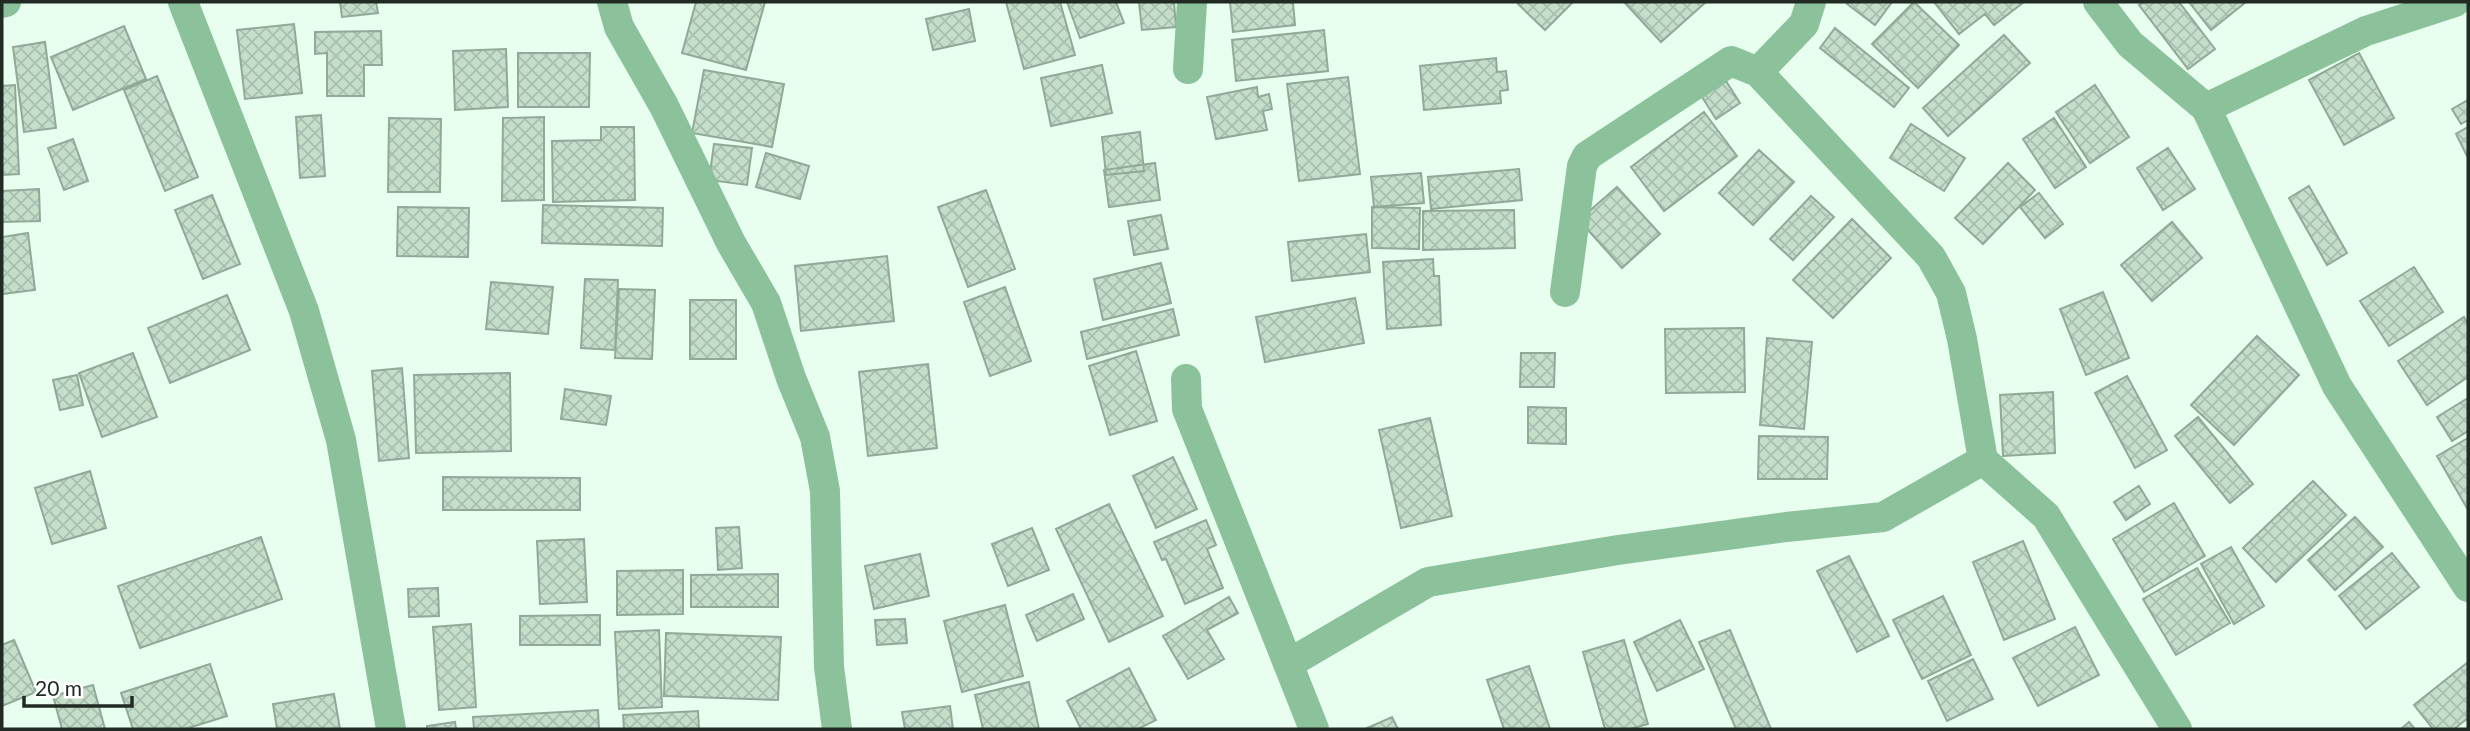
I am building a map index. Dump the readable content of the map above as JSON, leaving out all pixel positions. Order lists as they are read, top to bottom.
{
  "scale_bar": "20 m"
}
